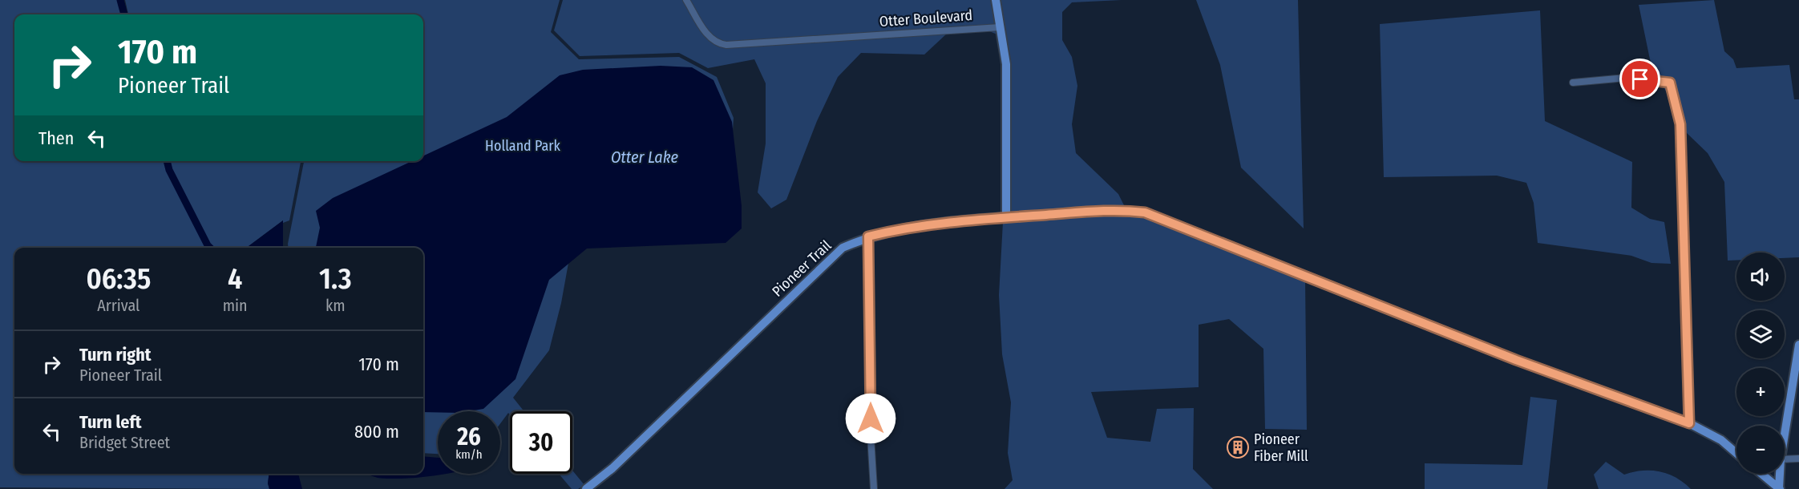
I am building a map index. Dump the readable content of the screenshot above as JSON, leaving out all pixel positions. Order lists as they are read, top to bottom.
{
  "streets": {
    "street": ["Otter Boulevard", "Pioneer Trail"]
  },
  "water": ["Otter Lake"],
  "parks": ["Holland Park"],
  "places": {
    "building": ["Pioneer Fiber Mill"]
  },
  "page": {
    "turn": ["170 m", "Pioneer Trail"],
    "then": "Then",
    "eta": [
      "06:35",
      "Arrival",
      "4",
      "min",
      "1.3",
      "km"
    ],
    "map_buttons": ["+", "−"],
    "list": [
      {
        "name": "Turn right",
        "note": "Pioneer Trail",
        "value": "170 m"
      },
      {
        "name": "Turn left",
        "note": "Bridget Street",
        "value": "800 m"
      }
    ],
    "speed": "26 km/h",
    "limit": "30"
  }
}
